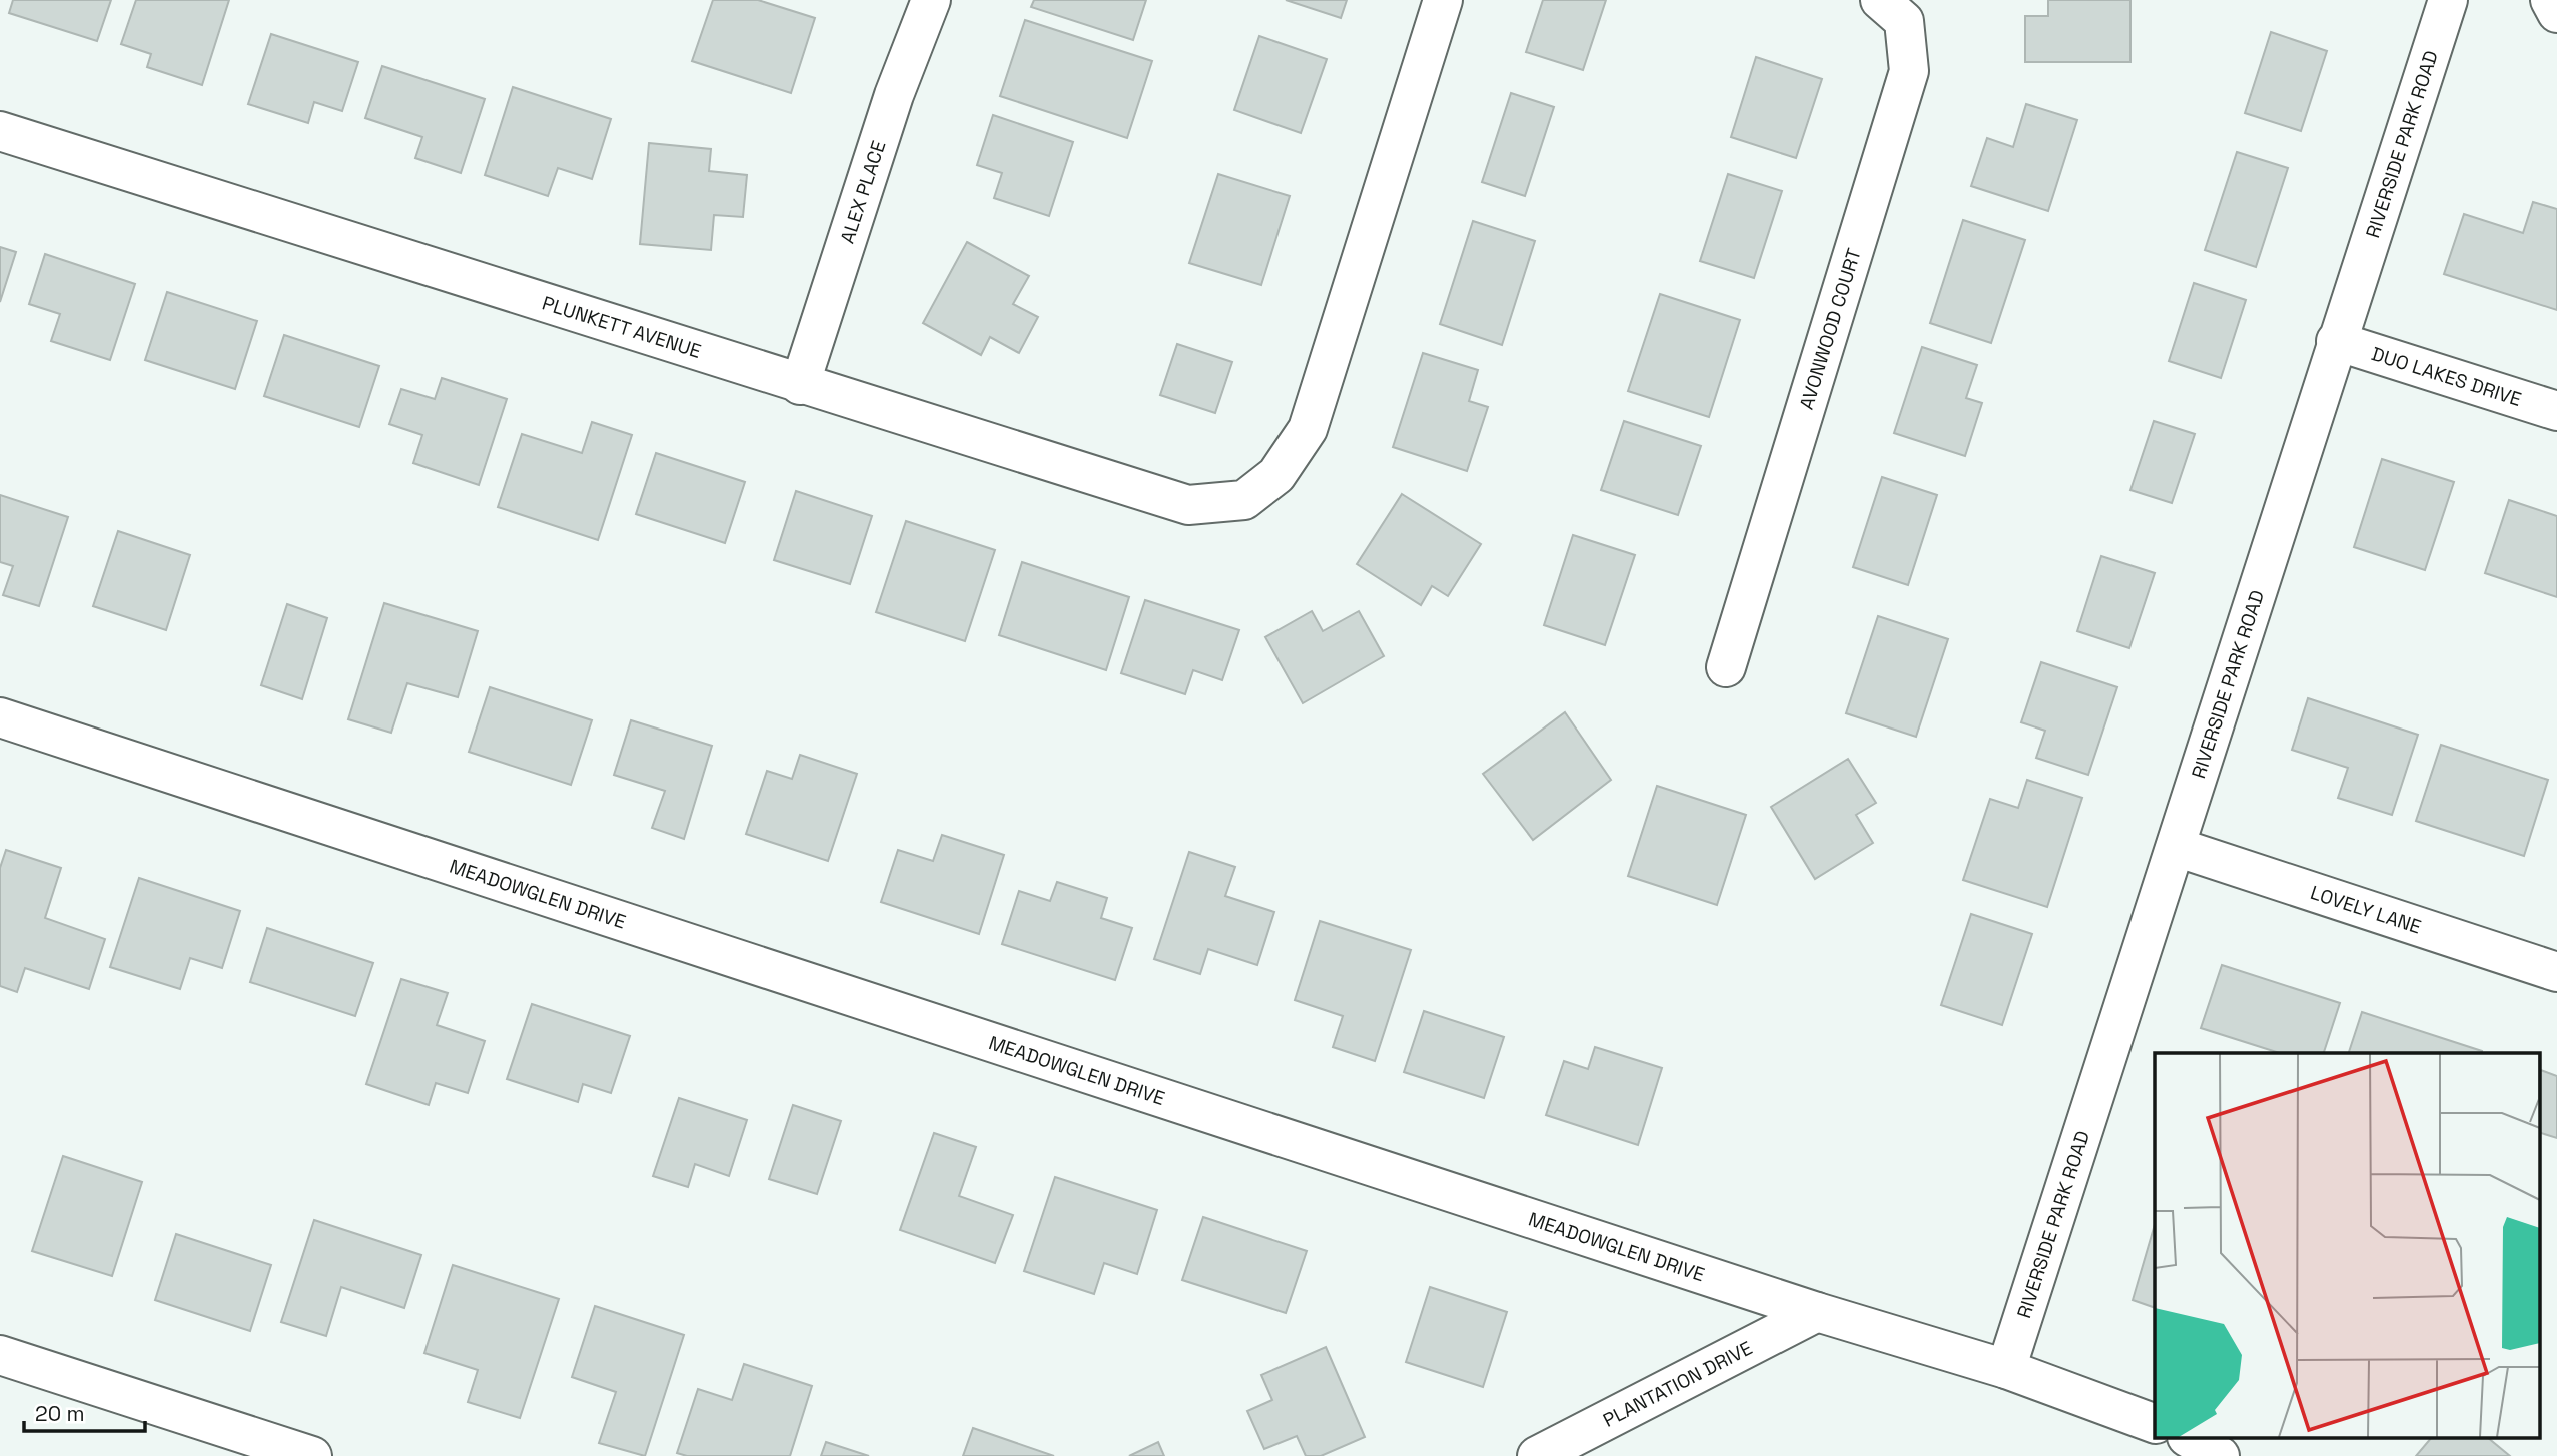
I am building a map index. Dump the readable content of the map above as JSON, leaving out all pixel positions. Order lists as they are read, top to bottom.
{
  "streets": {
    "street": [
      "RIVERSIDE PARK ROAD",
      "ALEX PLACE",
      "PLUNKETT AVENUE",
      "AVONWOOD COURT",
      "DUO LAKES DRIVE",
      "MEADOWGLEN DRIVE",
      "LOVELY LANE",
      "PLANTATION DRIVE"
    ]
  },
  "crossings": [
    ["RIVERSIDE PARK ROAD", "DUO LAKES DRIVE"],
    ["RIVERSIDE PARK ROAD", "MEADOWGLEN DRIVE"],
    ["RIVERSIDE PARK ROAD", "LOVELY LANE"],
    ["ALEX PLACE", "PLUNKETT AVENUE"],
    ["MEADOWGLEN DRIVE", "PLANTATION DRIVE"]
  ],
  "scale_bar": "20 m"
}
